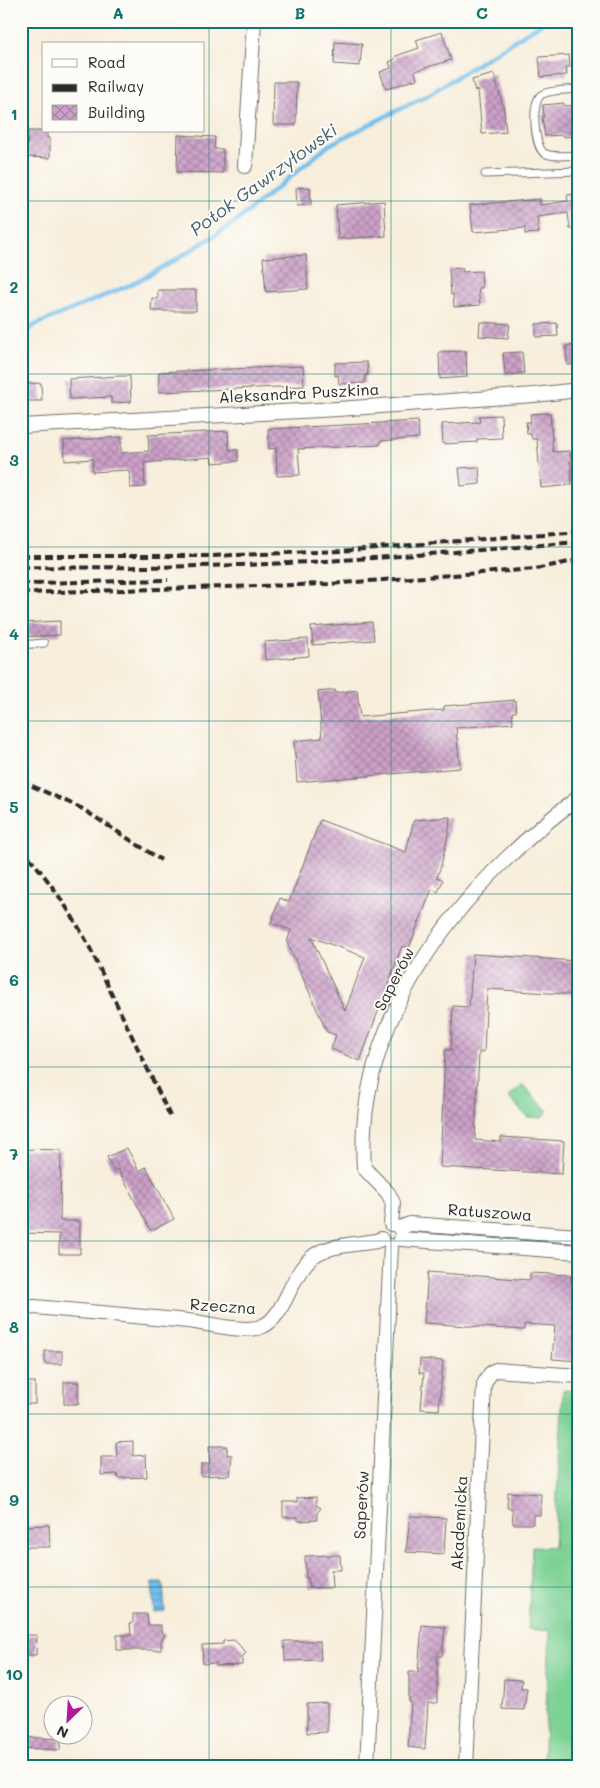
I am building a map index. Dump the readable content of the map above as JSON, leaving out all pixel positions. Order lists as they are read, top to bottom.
{
  "streets": {
    "street": [
      "Aleksandra Puszkina",
      "Saperów",
      "Ratuszowa",
      "Rzeczna",
      "Akademicka"
    ]
  },
  "crossings": [
    ["Saperów", "Ratuszowa"],
    ["Saperów", "Rzeczna"],
    ["Ratuszowa", "Rzeczna"]
  ],
  "water": ["Potok Gawrzyłowski"],
  "legend": ["Road", "Railway", "Building"],
  "north": "bottom left",
  "grid": {
    "columns": ["A", "B", "C"],
    "rows": [
      "1",
      "2",
      "3",
      "4",
      "5",
      "6",
      "7",
      "8",
      "9",
      "10"
    ]
  }
}
